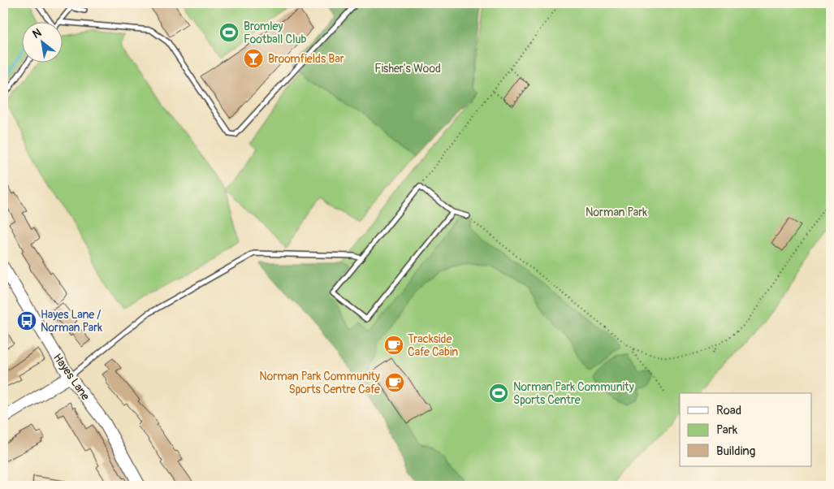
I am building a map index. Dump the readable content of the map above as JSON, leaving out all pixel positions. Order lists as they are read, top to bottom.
{
  "streets": {
    "main road": ["Hayes Lane"]
  },
  "parks": ["Fisher's Wood", "Norman Park"],
  "places": {
    "sports": ["Bromley Football Club", "Norman Park Community Sports Centre"],
    "bar": ["Broomfields Bar"],
    "bus stop": ["Hayes Lane / Norman Park"],
    "cafe": ["Trackside Cafe Cabin", "Norman Park Community Sports Centre Cafe"]
  },
  "legend": ["Road", "Park", "Building"],
  "north": "top left"
}
